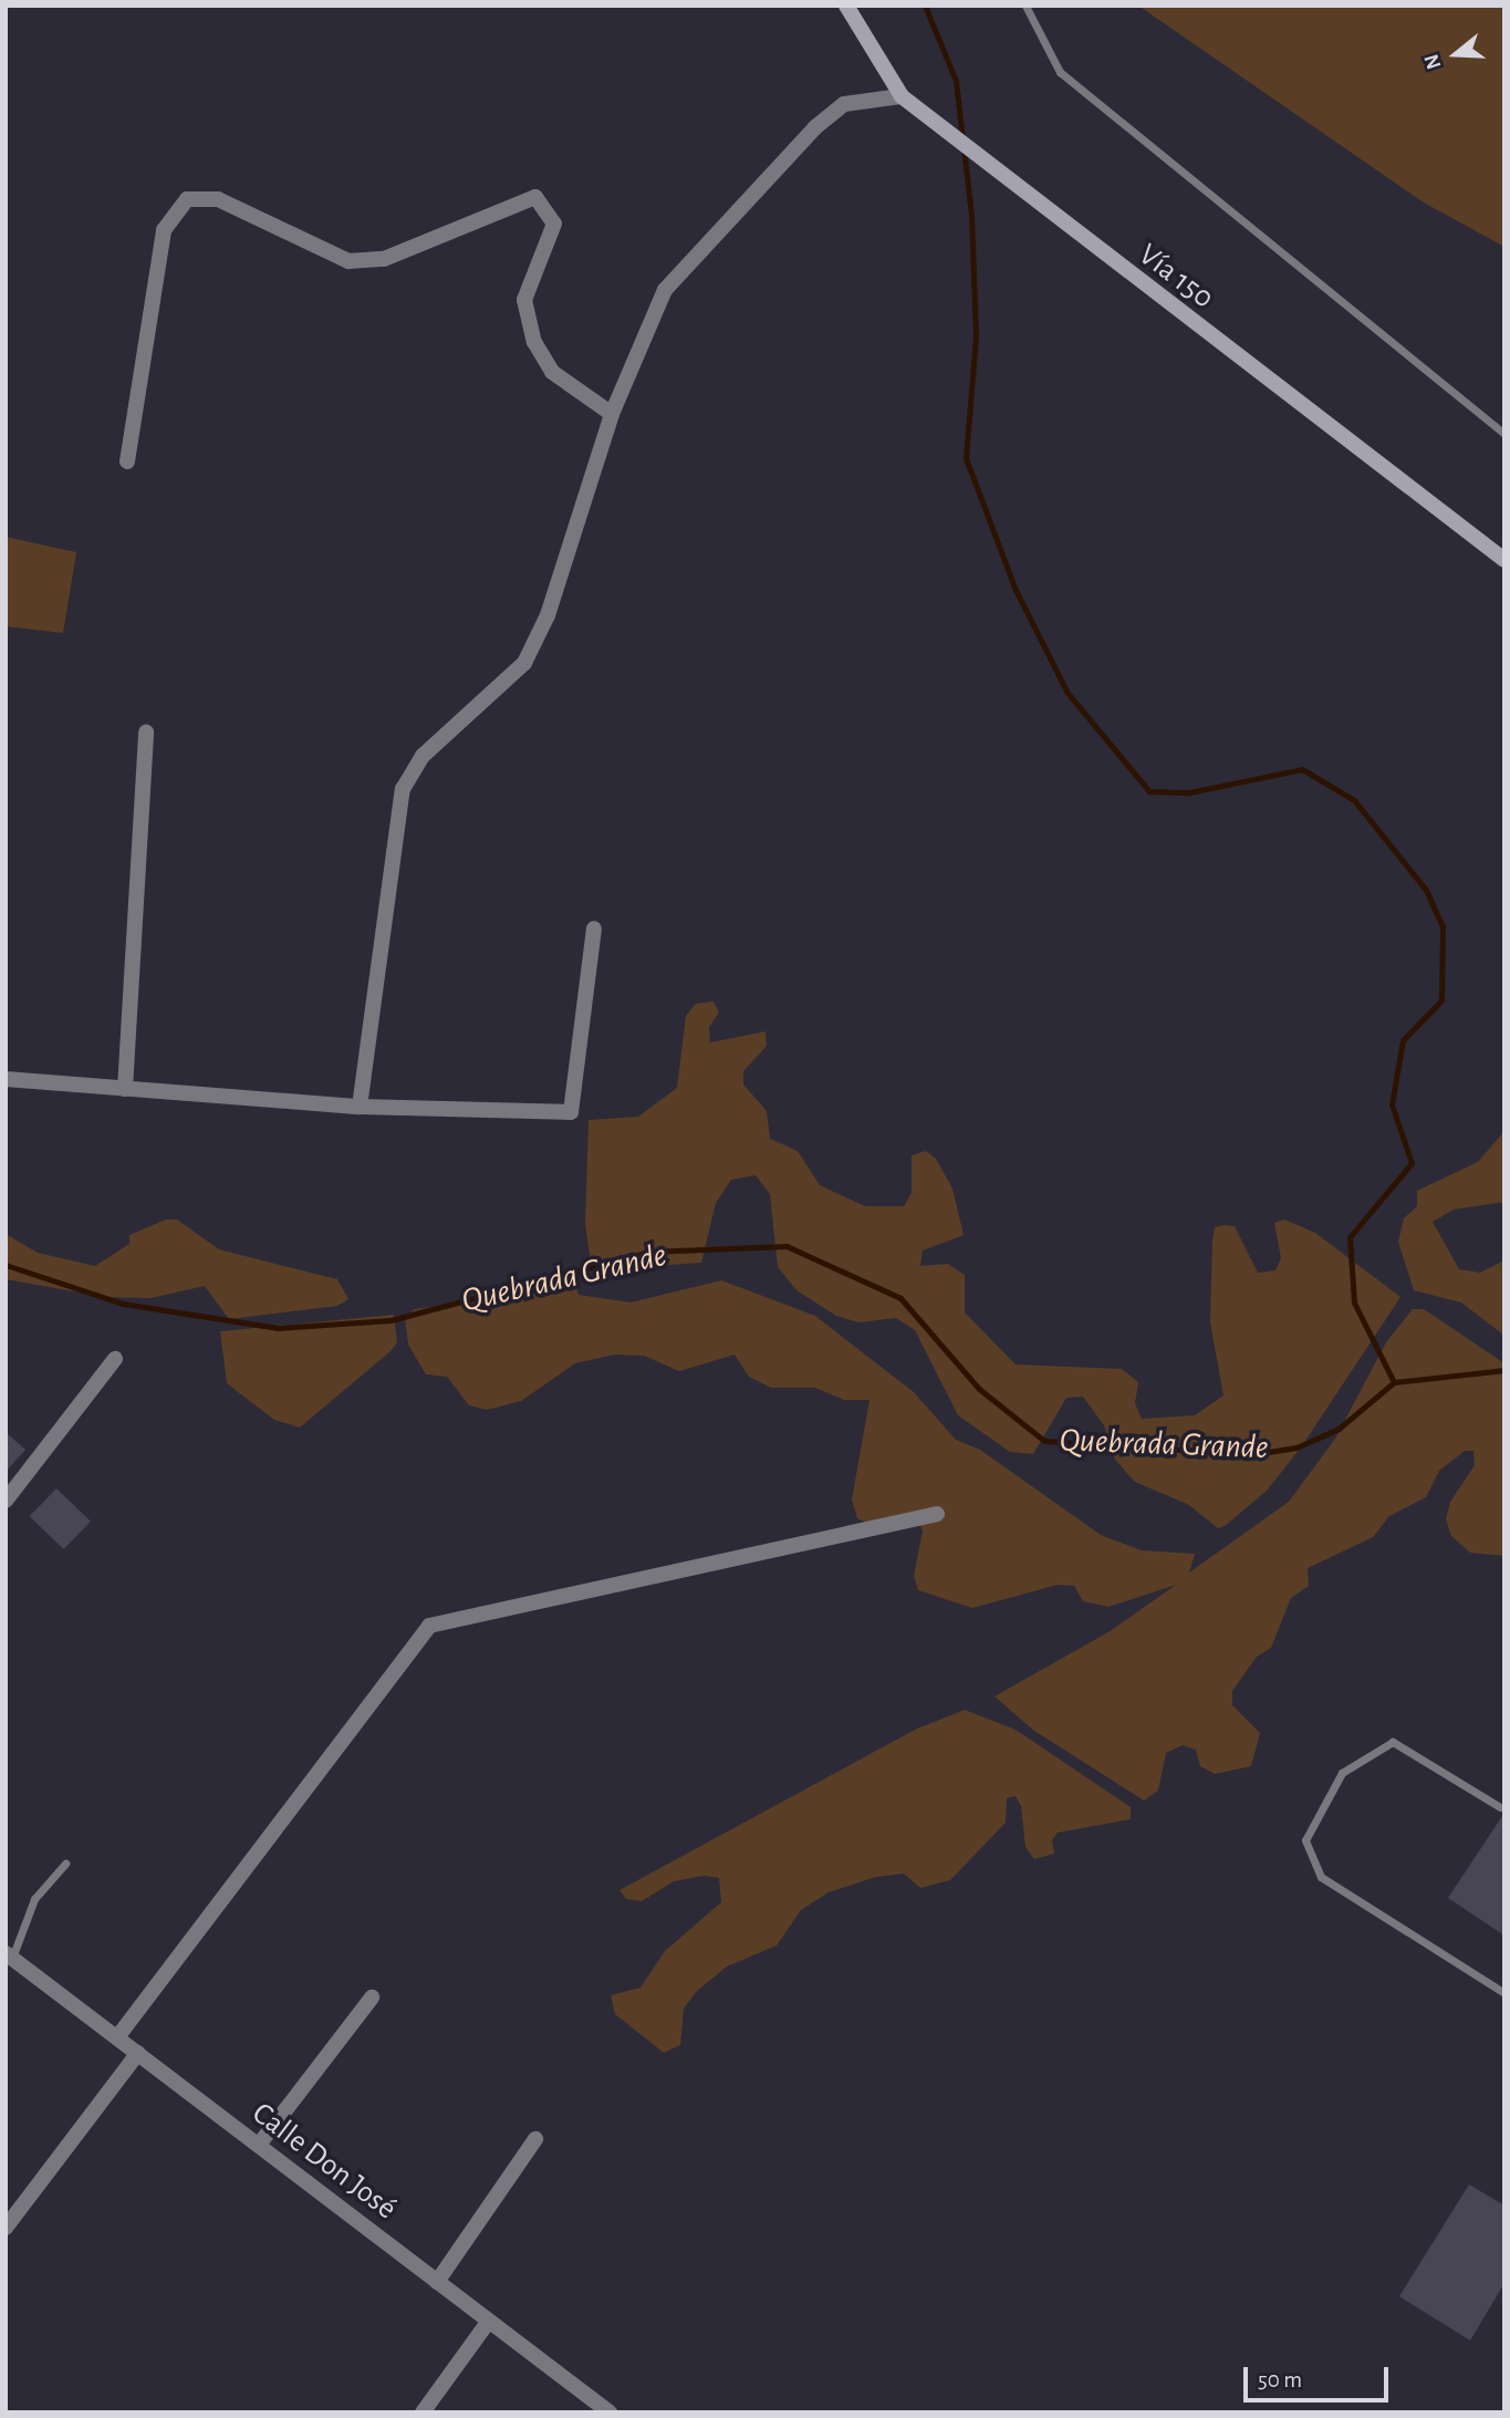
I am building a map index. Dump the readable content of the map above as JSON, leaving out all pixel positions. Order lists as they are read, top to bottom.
{
  "streets": {
    "main road": ["Vía 150"],
    "street": ["Calle Don José"]
  },
  "water": ["Quebrada Grande"],
  "scale_bar": "50 m",
  "north": "left"
}
